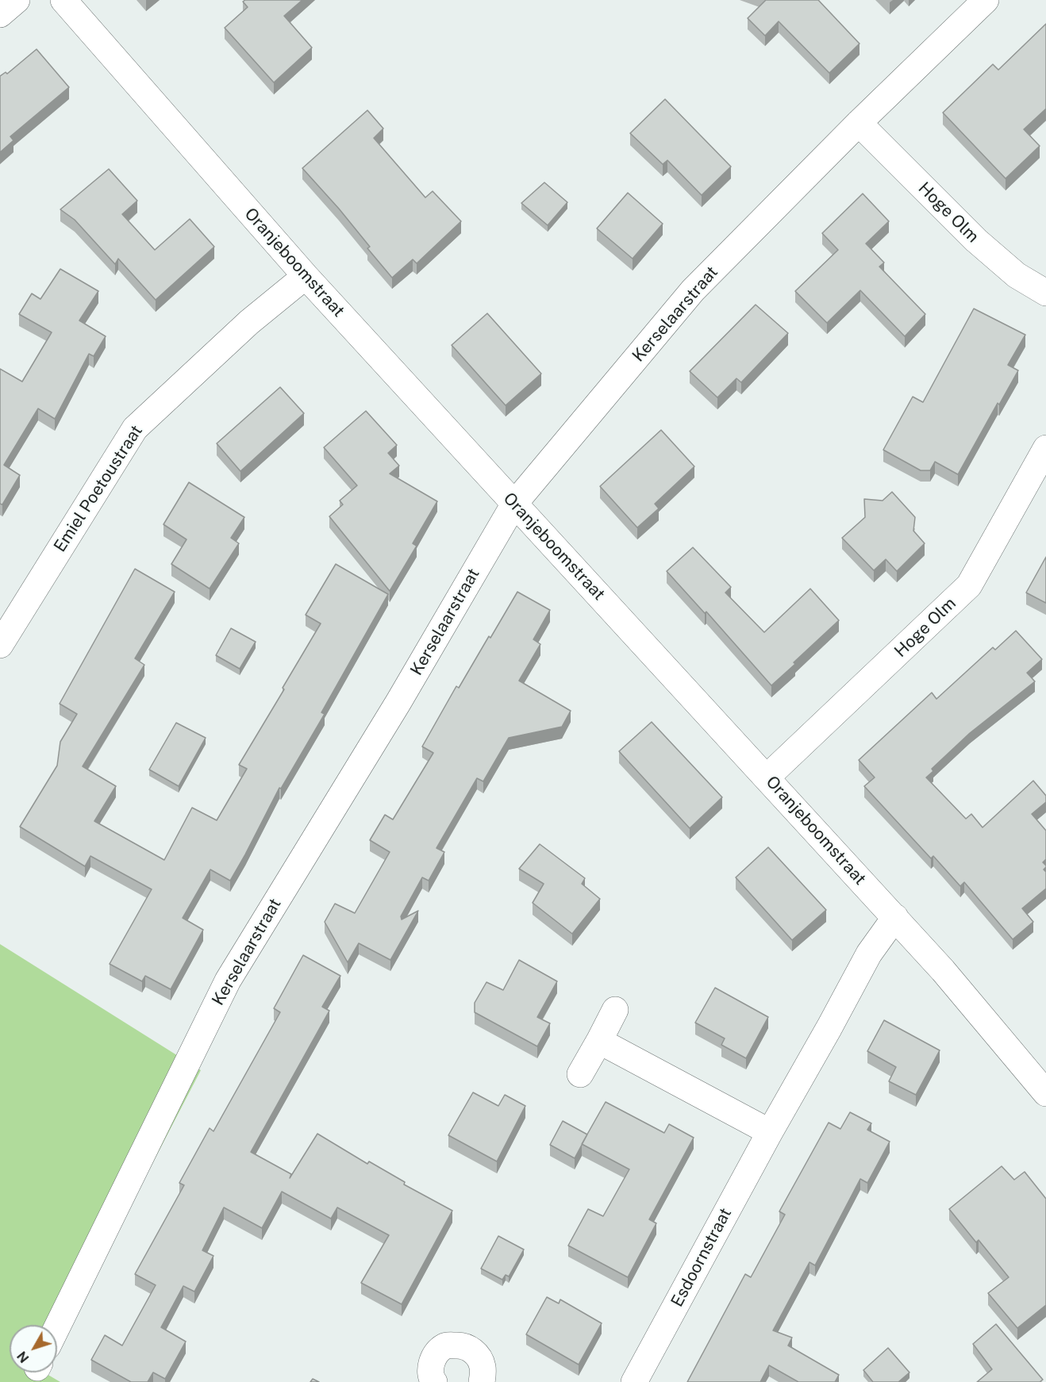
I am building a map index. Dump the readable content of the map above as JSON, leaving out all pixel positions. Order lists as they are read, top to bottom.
{
  "streets": {
    "street": [
      "Hoge Olm",
      "Oranjeboomstraat",
      "Kerselaarstraat",
      "Emiel Poetoustraat",
      "Esdoornstraat"
    ]
  },
  "crossings": [
    ["Hoge Olm", "Oranjeboomstraat"],
    ["Hoge Olm", "Kerselaarstraat"],
    ["Oranjeboomstraat", "Kerselaarstraat"],
    ["Oranjeboomstraat", "Emiel Poetoustraat"],
    ["Oranjeboomstraat", "Esdoornstraat"]
  ],
  "north": "bottom left"
}
